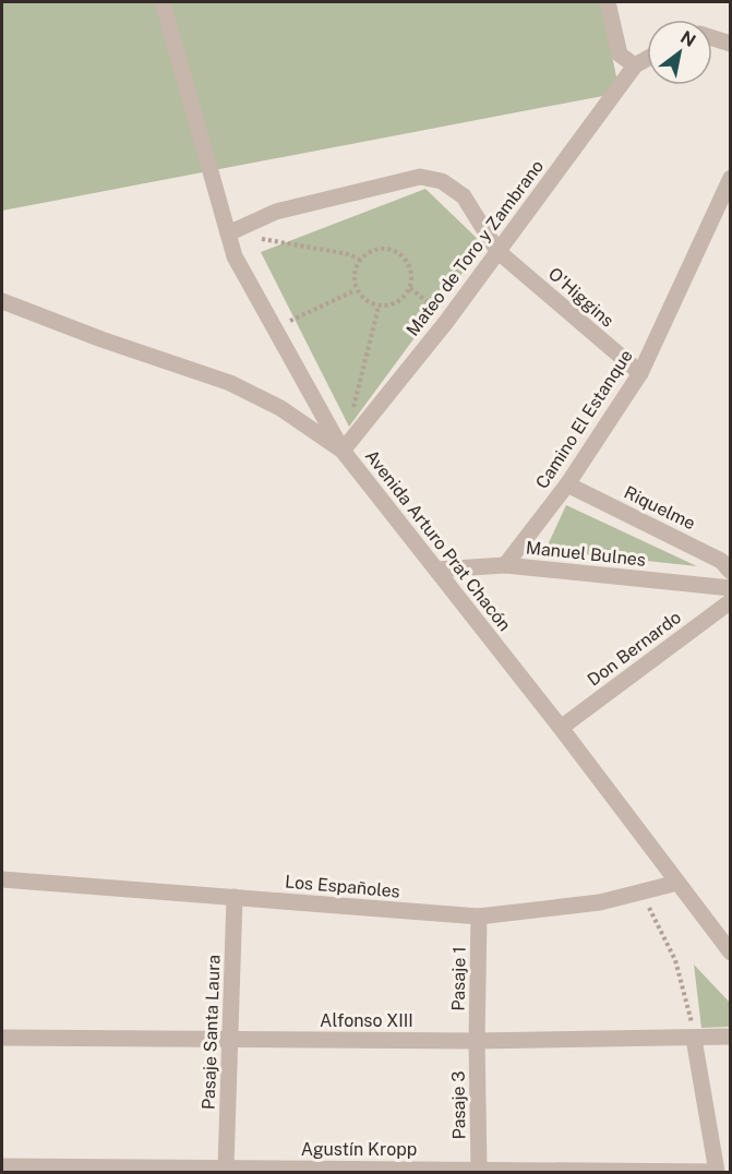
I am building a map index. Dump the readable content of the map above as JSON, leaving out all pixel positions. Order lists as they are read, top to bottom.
{
  "streets": {
    "street": [
      "Mateo de Toro y Zambrano",
      "O'Higgins",
      "Camino El Estanque",
      "Riquelme",
      "Avenida Arturo Prat Chacón",
      "Manuel Bulnes",
      "Don Bernardo",
      "Los Españoles",
      "Pasaje 1",
      "Alfonso XIII",
      "Pasaje Santa Laura",
      "Pasaje 3",
      "Agustín Kropp"
    ]
  },
  "crossings": [
    ["Mateo de Toro y Zambrano", "O'Higgins"],
    ["Mateo de Toro y Zambrano", "Avenida Arturo Prat Chacón"],
    ["O'Higgins", "Camino El Estanque"],
    ["Camino El Estanque", "Riquelme"],
    ["Camino El Estanque", "Manuel Bulnes"],
    ["Avenida Arturo Prat Chacón", "Manuel Bulnes"],
    ["Avenida Arturo Prat Chacón", "Don Bernardo"],
    ["Avenida Arturo Prat Chacón", "Los Españoles"],
    ["Los Españoles", "Pasaje 1"],
    ["Los Españoles", "Pasaje Santa Laura"],
    ["Pasaje 1", "Alfonso XIII"],
    ["Pasaje 1", "Pasaje 3"],
    ["Alfonso XIII", "Pasaje Santa Laura"],
    ["Alfonso XIII", "Pasaje 3"],
    ["Pasaje Santa Laura", "Agustín Kropp"],
    ["Pasaje 3", "Agustín Kropp"]
  ],
  "north": "top right"
}
